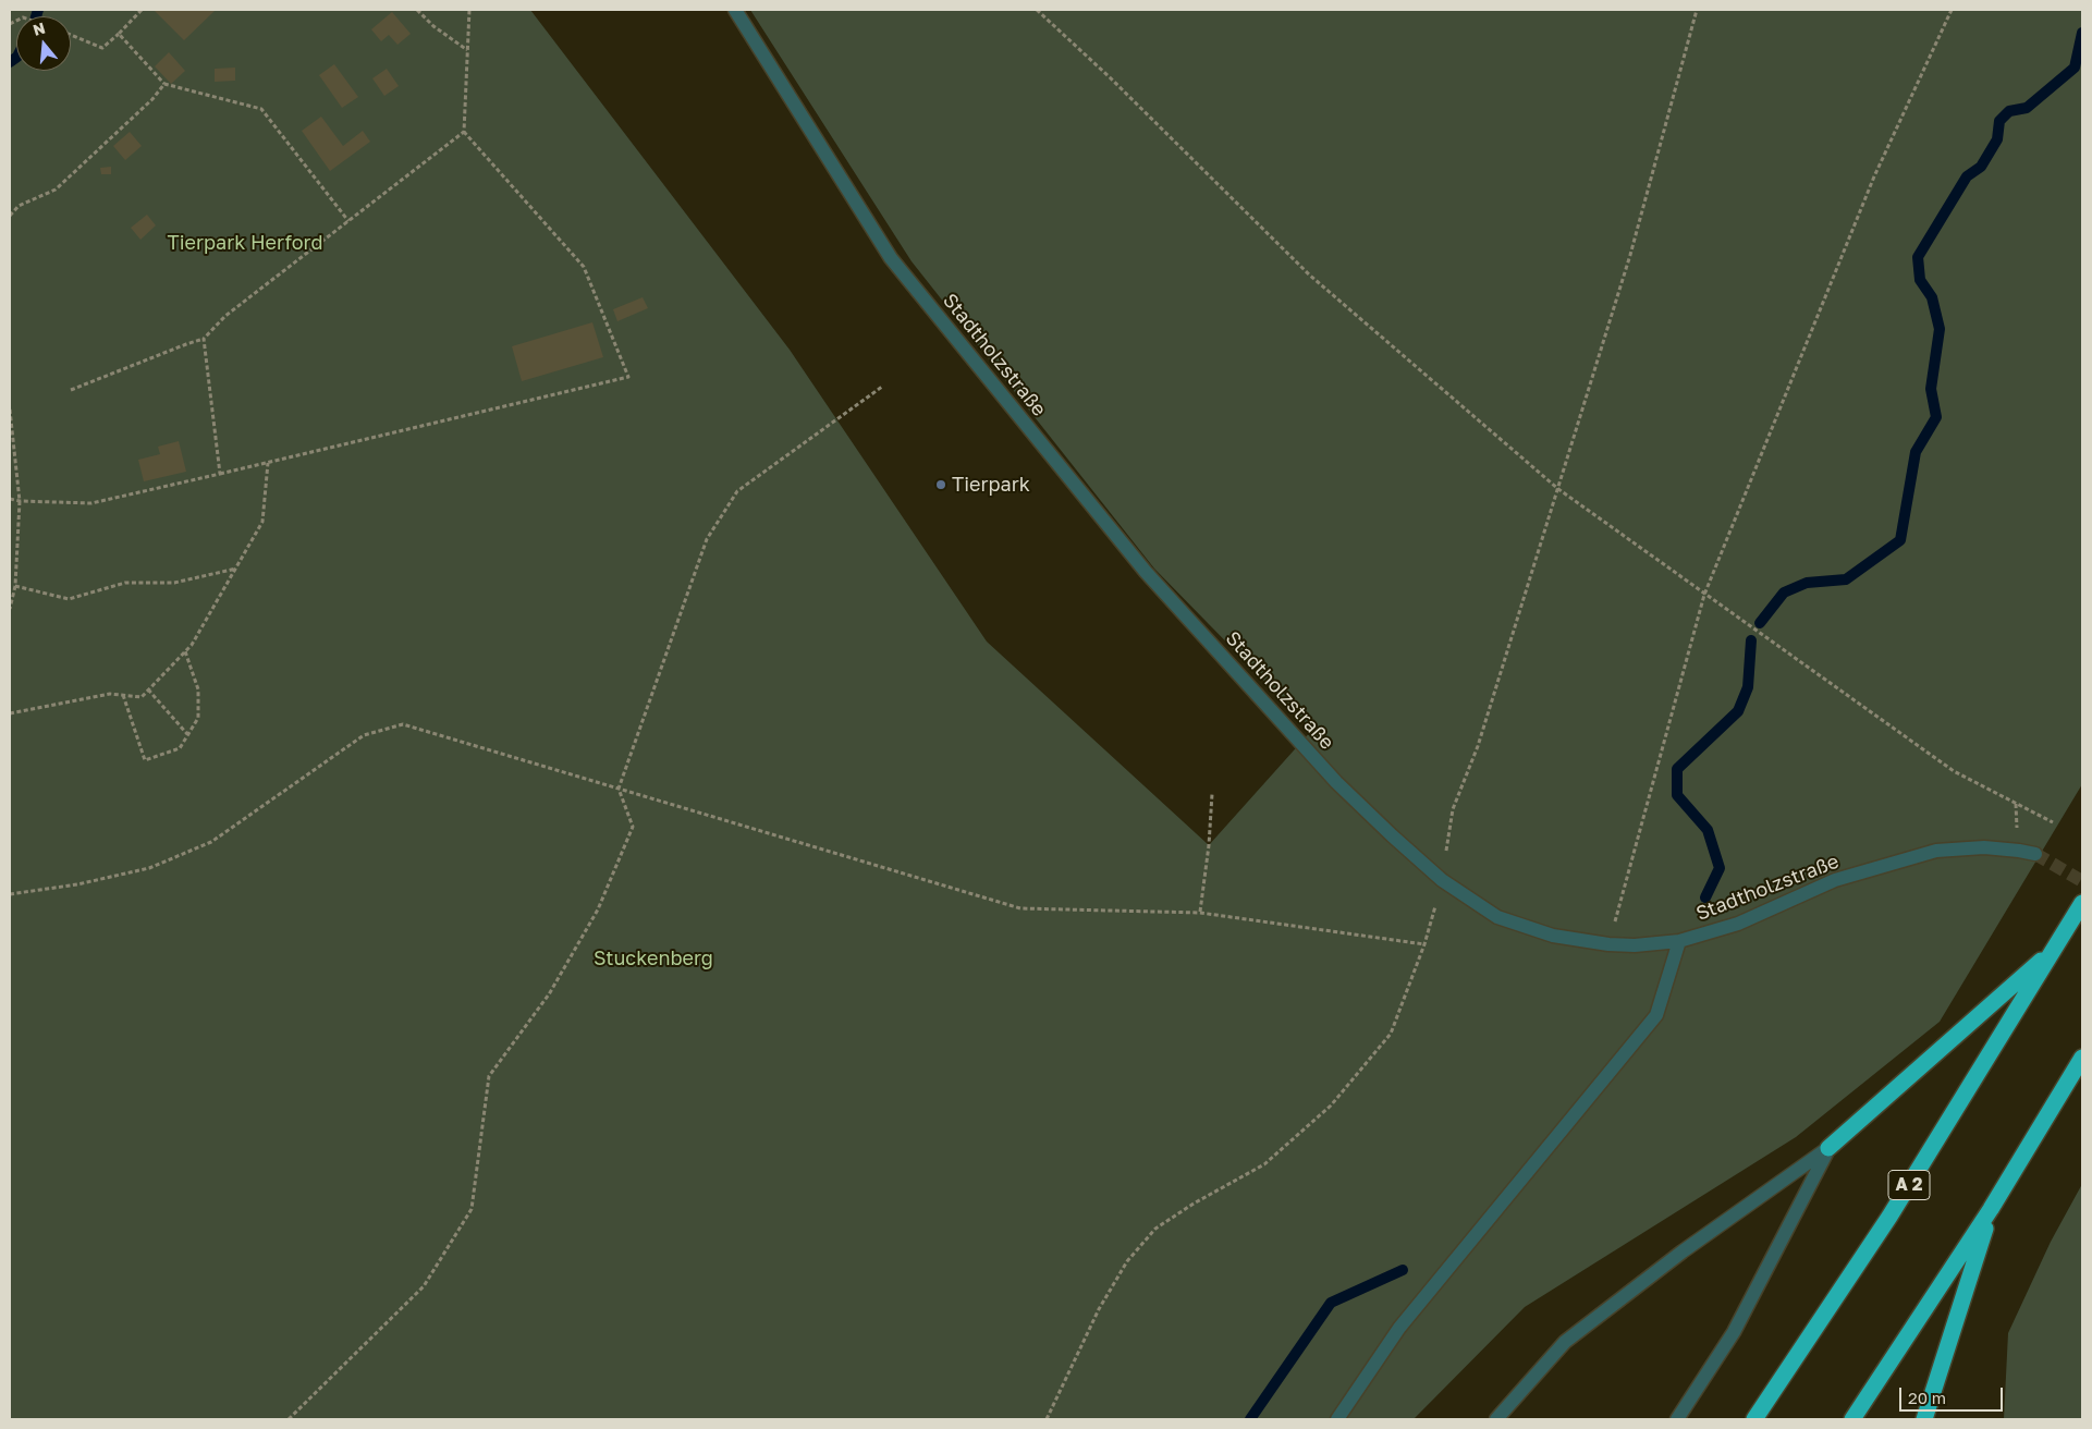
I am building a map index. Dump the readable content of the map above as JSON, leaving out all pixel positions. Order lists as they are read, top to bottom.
{
  "streets": {
    "highway": ["A 2"],
    "street": ["Stadtholzstraße"]
  },
  "parks": ["Tierpark Herford", "Stuckenberg"],
  "places": ["Tierpark"],
  "scale_bar": "20 m",
  "north": "top"
}
